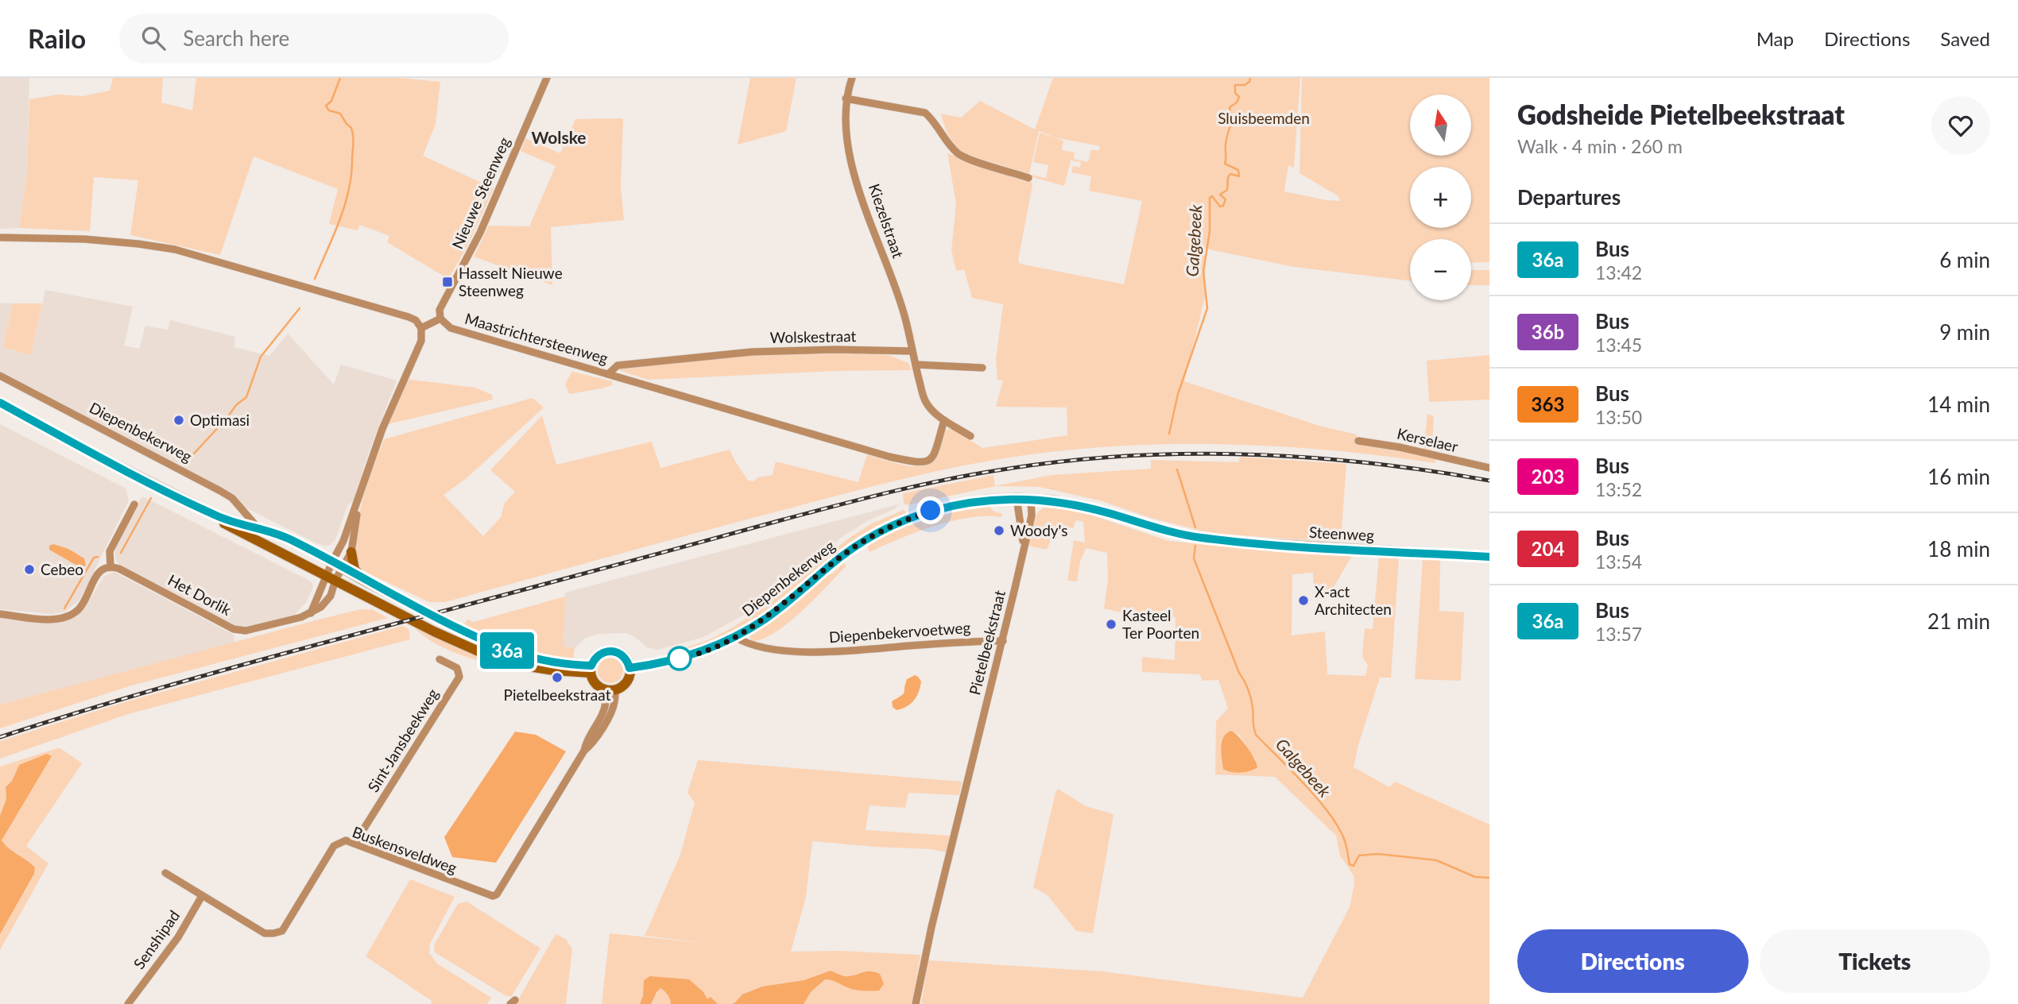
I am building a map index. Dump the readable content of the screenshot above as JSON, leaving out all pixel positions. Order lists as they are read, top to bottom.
{
  "streets": {
    "main road": ["Diepenbekerweg", "Steenweg"],
    "street": [
      "Nieuwe Steenweg",
      "Kiezelstraat",
      "Wolskestraat",
      "Maastrichtersteenweg",
      "Kerselaer",
      "Het Dorlik",
      "Diepenbekervoetweg",
      "Pietelbeekstraat",
      "Sint-Jansbeekweg",
      "Buskensveldweg",
      "Senshipad"
    ]
  },
  "crossings": [
    ["Nieuwe Steenweg", "Maastrichtersteenweg"],
    ["Kiezelstraat", "Wolskestraat"],
    ["Wolskestraat", "Maastrichtersteenweg"],
    ["Diepenbekerweg", "Steenweg"],
    ["Diepenbekerweg", "Diepenbekervoetweg"],
    ["Diepenbekerweg", "Pietelbeekstraat"],
    ["Diepenbekerweg", "Buskensveldweg"],
    ["Diepenbekervoetweg", "Pietelbeekstraat"],
    ["Sint-Jansbeekweg", "Buskensveldweg"],
    ["Buskensveldweg", "Senshipad"]
  ],
  "districts": ["Wolske"],
  "water": ["Galgebeek"],
  "parks": ["Sluisbeemden"],
  "places": {
    "transit": ["Hasselt Nieuwe Steenweg"],
    "other": [
      "Optimasi",
      "Woody's",
      "Cebeo",
      "X-act Architecten",
      "Kasteel Ter Poorten",
      "Pietelbeekstraat"
    ]
  },
  "lines": ["bus line 36a"],
  "north": "top",
  "page": {
    "header": "Railo",
    "search": "Search here",
    "nav": ["Map", "Directions", "Saved"],
    "on_map": "36a",
    "heading": [
      ["Godsheide Pietelbeekstraat", "Walk · 4 min · 260 m"],
      "Departures"
    ],
    "map_buttons": ["+", "−"],
    "list": [
      {
        "mark": "36a",
        "name": "Bus",
        "note": "13:42",
        "value": "6 min"
      },
      {
        "mark": "36b",
        "name": "Bus",
        "note": "13:45",
        "value": "9 min"
      },
      {
        "mark": "363",
        "name": "Bus",
        "note": "13:50",
        "value": "14 min"
      },
      {
        "mark": "203",
        "name": "Bus",
        "note": "13:52",
        "value": "16 min"
      },
      {
        "mark": "204",
        "name": "Bus",
        "note": "13:54",
        "value": "18 min"
      },
      {
        "mark": "36a",
        "name": "Bus",
        "note": "13:57",
        "value": "21 min"
      }
    ],
    "buttons": ["Directions", "Tickets"]
  }
}
